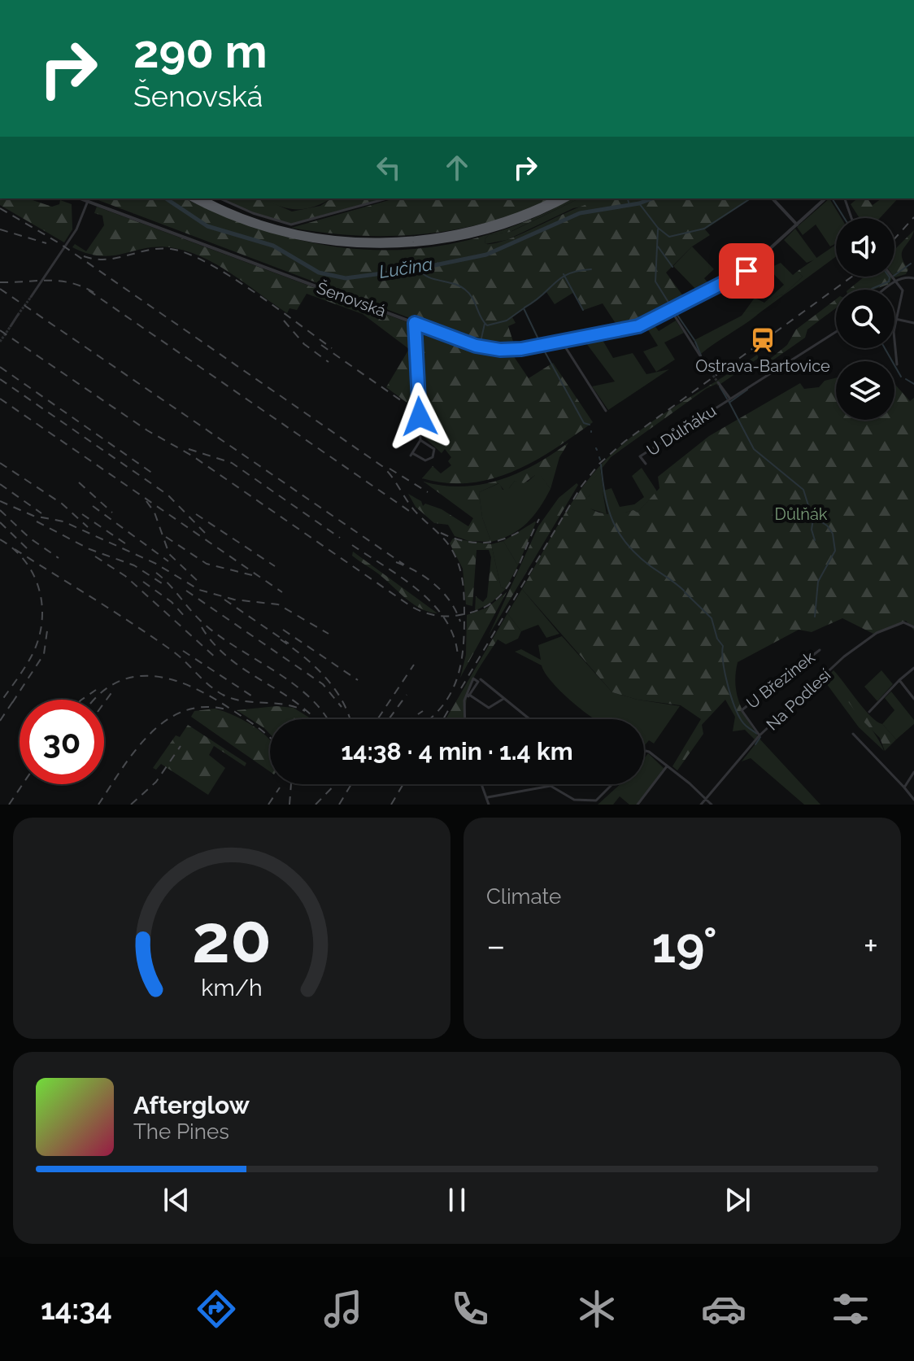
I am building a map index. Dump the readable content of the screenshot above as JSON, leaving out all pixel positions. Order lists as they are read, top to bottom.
{
  "streets": {
    "street": [
      "Šenovská",
      "U Důlňáku",
      "U Březinek",
      "Na Podlesí"
    ]
  },
  "crossings": [
    ["U Březinek", "Na Podlesí"]
  ],
  "water": ["Lučina"],
  "parks": ["Důlňák"],
  "places": {
    "station": ["Ostrava-Bartovice"]
  },
  "page": {
    "turn": ["290 m", "Šenovská"],
    "limit": "30",
    "trip": "14:38 · 4 min · 1.4 km",
    "tile": "Climate",
    "heat": ["−", "19°", "+"],
    "song": ["Afterglow", "The Pines"],
    "tabs": "14:34",
    "gauge": ["20", "km/h"]
  }
}
